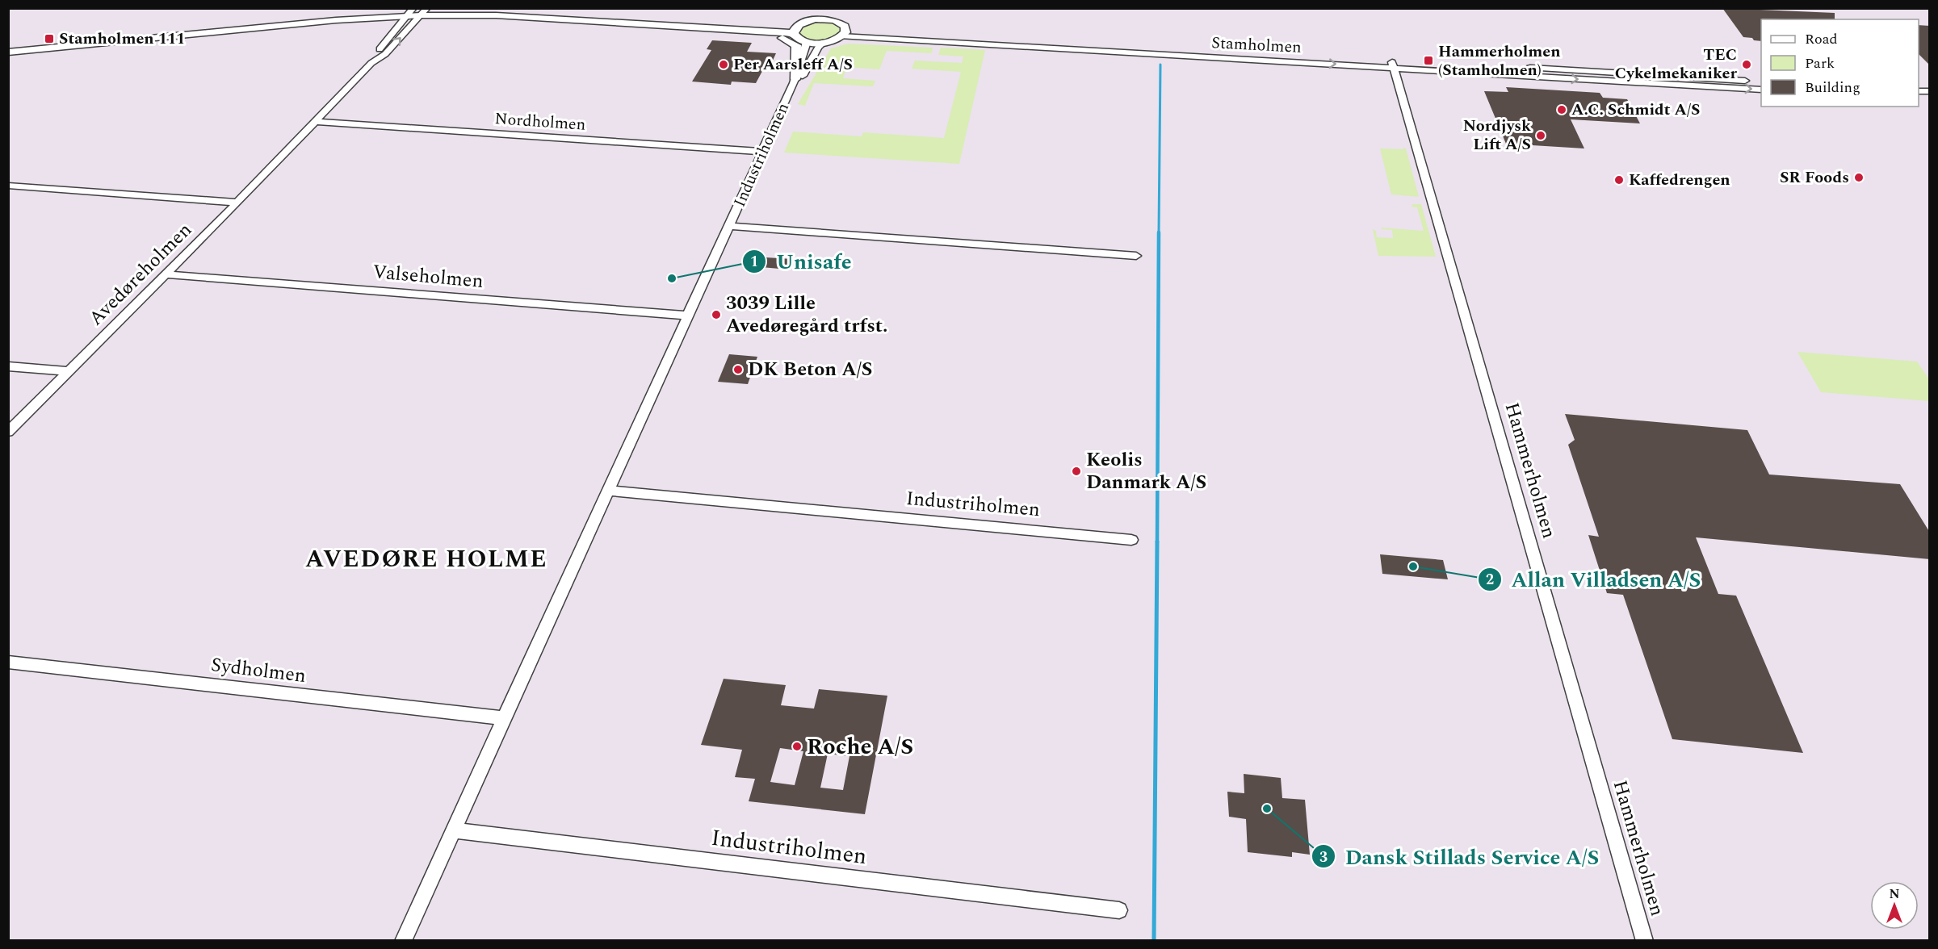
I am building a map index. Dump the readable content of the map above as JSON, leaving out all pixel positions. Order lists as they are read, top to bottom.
{
  "streets": {
    "street": [
      "Stamholmen",
      "Nordholmen",
      "Industriholmen",
      "Avedøreholmen",
      "Valseholmen",
      "Hammerholmen",
      "Sydholmen"
    ]
  },
  "crossings": [
    ["Stamholmen", "Hammerholmen"],
    ["Nordholmen", "Industriholmen"],
    ["Nordholmen", "Avedøreholmen"],
    ["Industriholmen", "Valseholmen"],
    ["Industriholmen", "Sydholmen"],
    ["Avedøreholmen", "Valseholmen"]
  ],
  "districts": ["AVEDØRE HOLME"],
  "places": {
    "transit": ["Stamholmen 111", "Hammerholmen (Stamholmen)"],
    "other": [
      "Per Aarsleff A/S",
      "TEC Cykelmekaniker",
      "A.C. Schmidt A/S",
      "Nordjysk Lift A/S",
      "SR Foods",
      "Kaffedrengen",
      "Unisafe",
      "3039 Lille Avedøregård trfst.",
      "DK Beton A/S",
      "Keolis Danmark A/S",
      "Allan Villadsen A/S",
      "Roche A/S",
      "Dansk Stillads Service A/S"
    ]
  },
  "legend": ["Road", "Park", "Building"],
  "north": "top"
}
